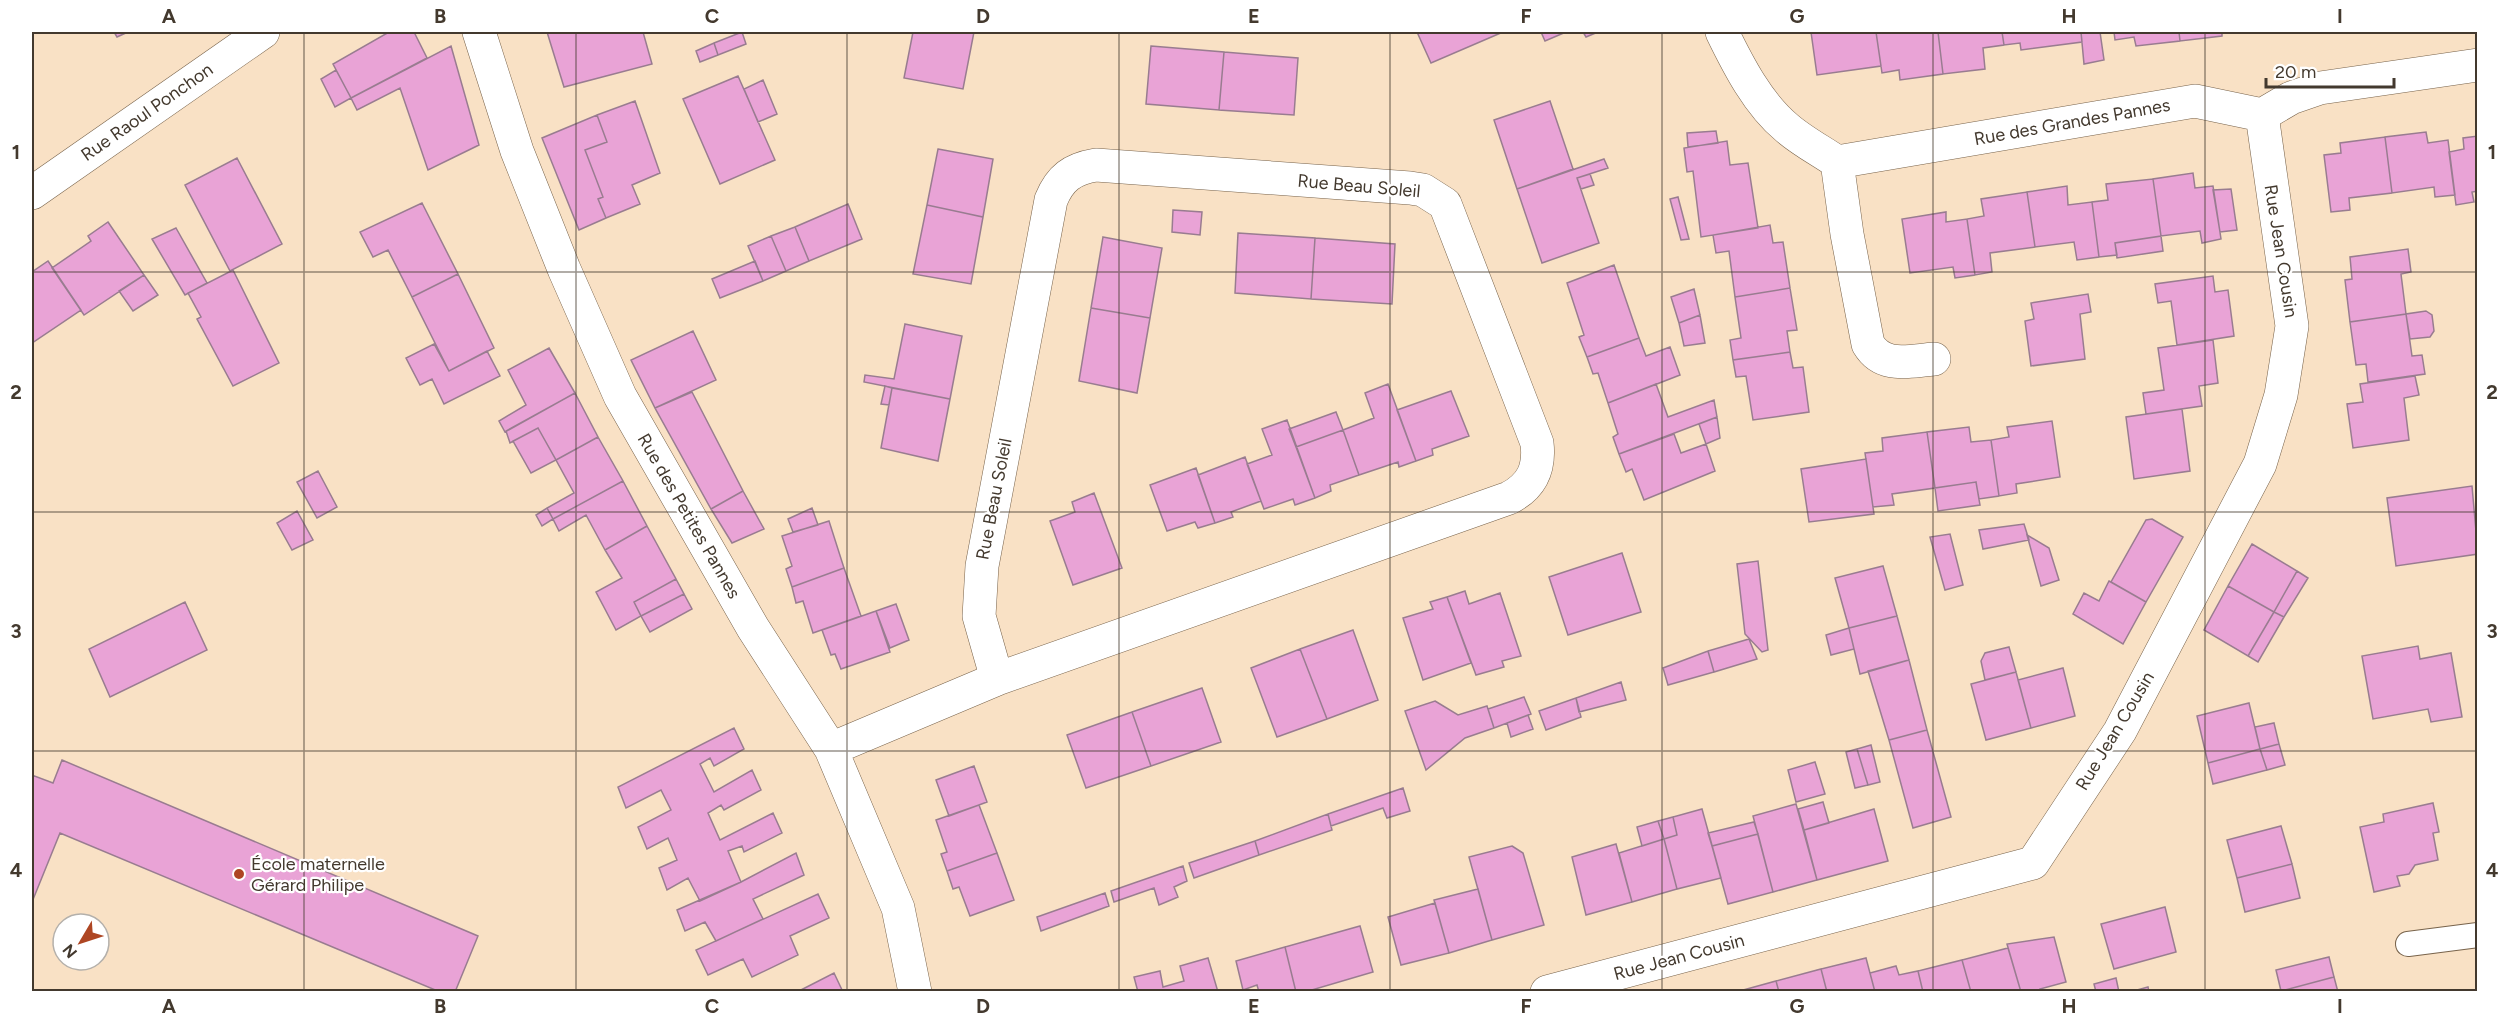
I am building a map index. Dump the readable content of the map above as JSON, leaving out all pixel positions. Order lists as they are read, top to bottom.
{
  "streets": {
    "street": [
      "Rue Raoul Ponchon",
      "Rue des Grandes Pannes",
      "Rue Beau Soleil",
      "Rue Jean Cousin",
      "Rue des Petites Pannes"
    ]
  },
  "crossings": [
    ["Rue des Grandes Pannes", "Rue Jean Cousin"],
    ["Rue Beau Soleil", "Rue des Petites Pannes"]
  ],
  "places": ["École maternelle Gérard Philipe"],
  "scale_bar": "20 m",
  "north": "bottom left",
  "grid": {
    "columns": [
      "A",
      "B",
      "C",
      "D",
      "E",
      "F",
      "G",
      "H",
      "I"
    ],
    "rows": [
      "1",
      "2",
      "3",
      "4"
    ]
  }
}
